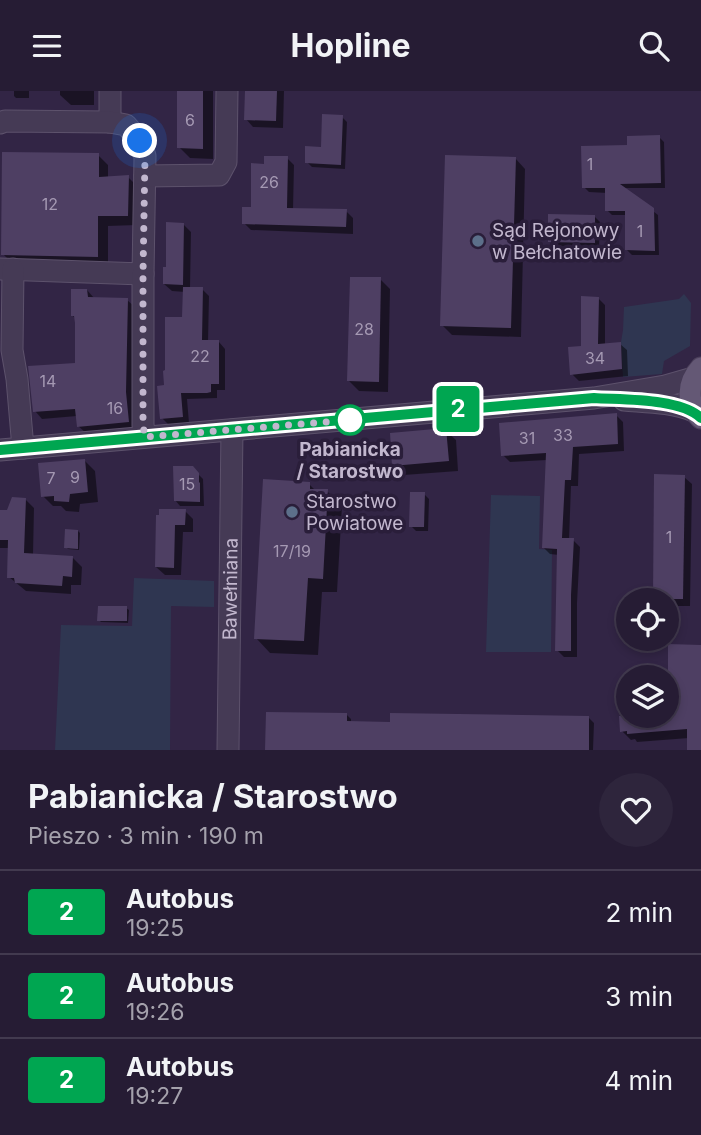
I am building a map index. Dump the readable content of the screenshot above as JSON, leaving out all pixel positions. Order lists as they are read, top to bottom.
{
  "streets": {
    "street": ["Bawełniana"]
  },
  "places": ["Sąd Rejonowy w Bełchatowie", "Pabianicka / Starostwo", "Starostwo Powiatowe"],
  "lines": ["bus line 2"],
  "house_numbers": [
    "6",
    "1",
    "26",
    "12",
    "1",
    "28",
    "22",
    "34",
    "14",
    "16",
    "33",
    "31",
    "9",
    "7",
    "15",
    "1",
    "17/19"
  ],
  "page": {
    "header": "Hopline",
    "on_map": "2",
    "heading": ["Pabianicka / Starostwo", "Pieszo · 3 min · 190 m"],
    "list": [
      {
        "mark": "2",
        "name": "Autobus",
        "note": "19:25",
        "value": "2 min"
      },
      {
        "mark": "2",
        "name": "Autobus",
        "note": "19:26",
        "value": "3 min"
      },
      {
        "mark": "2",
        "name": "Autobus",
        "note": "19:27",
        "value": "4 min"
      }
    ]
  }
}
